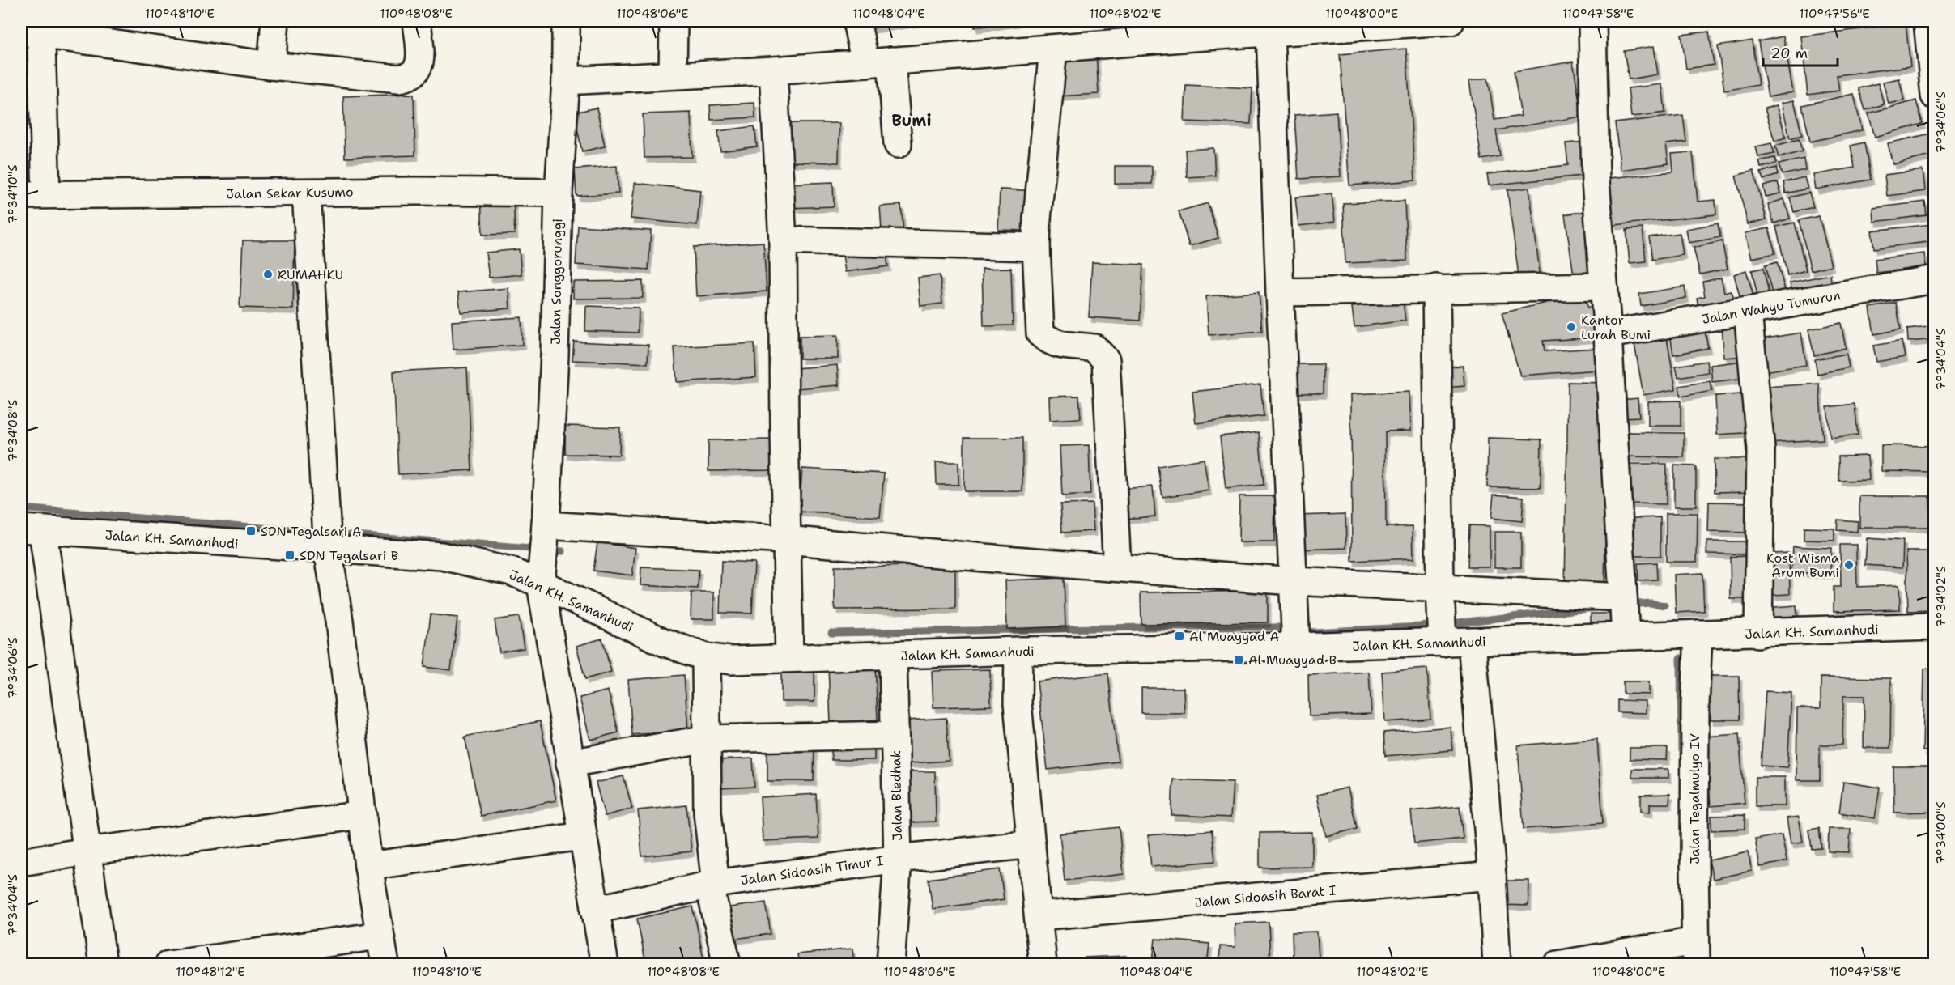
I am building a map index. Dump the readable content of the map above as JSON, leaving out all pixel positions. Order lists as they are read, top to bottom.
{
  "streets": {
    "street": [
      "Jalan Sekar Kusumo",
      "Jalan Songgorunggi",
      "Jalan Wahyu Tumurun",
      "Jalan KH. Samanhudi",
      "Jalan Bledhak",
      "Jalan Tegalmulyo IV",
      "Jalan Sidoasih Timur I",
      "Jalan Sidoasih Barat I"
    ]
  },
  "crossings": [
    ["Jalan Sekar Kusumo", "Jalan Songgorunggi"],
    ["Jalan Songgorunggi", "Jalan KH. Samanhudi"],
    ["Jalan Songgorunggi", "Jalan Sidoasih Timur I"],
    ["Jalan KH. Samanhudi", "Jalan Bledhak"],
    ["Jalan KH. Samanhudi", "Jalan Tegalmulyo IV"],
    ["Jalan Bledhak", "Jalan Sidoasih Timur I"]
  ],
  "districts": ["Bumi"],
  "places": {
    "other": ["RUMAHKU", "Kantor Lurah Bumi", "Kost Wisma Arum Bumi"],
    "transit": [
      "SDN Tegalsari A",
      "SDN Tegalsari B",
      "Al Muayyad A",
      "Al Muayyad B"
    ]
  },
  "scale_bar": "20 m",
  "coordinates": [
    "110°48'10\"E",
    "110°48'08\"E",
    "110°48'06\"E",
    "110°48'04\"E",
    "110°48'02\"E",
    "110°48'00\"E",
    "110°47'58\"E",
    "110°47'56\"E",
    "7°34'06\"S",
    "7°34'10\"S",
    "7°34'04\"S",
    "7°34'08\"S",
    "7°34'02\"S",
    "7°34'00\"S",
    "110°48'12\"E"
  ]
}
